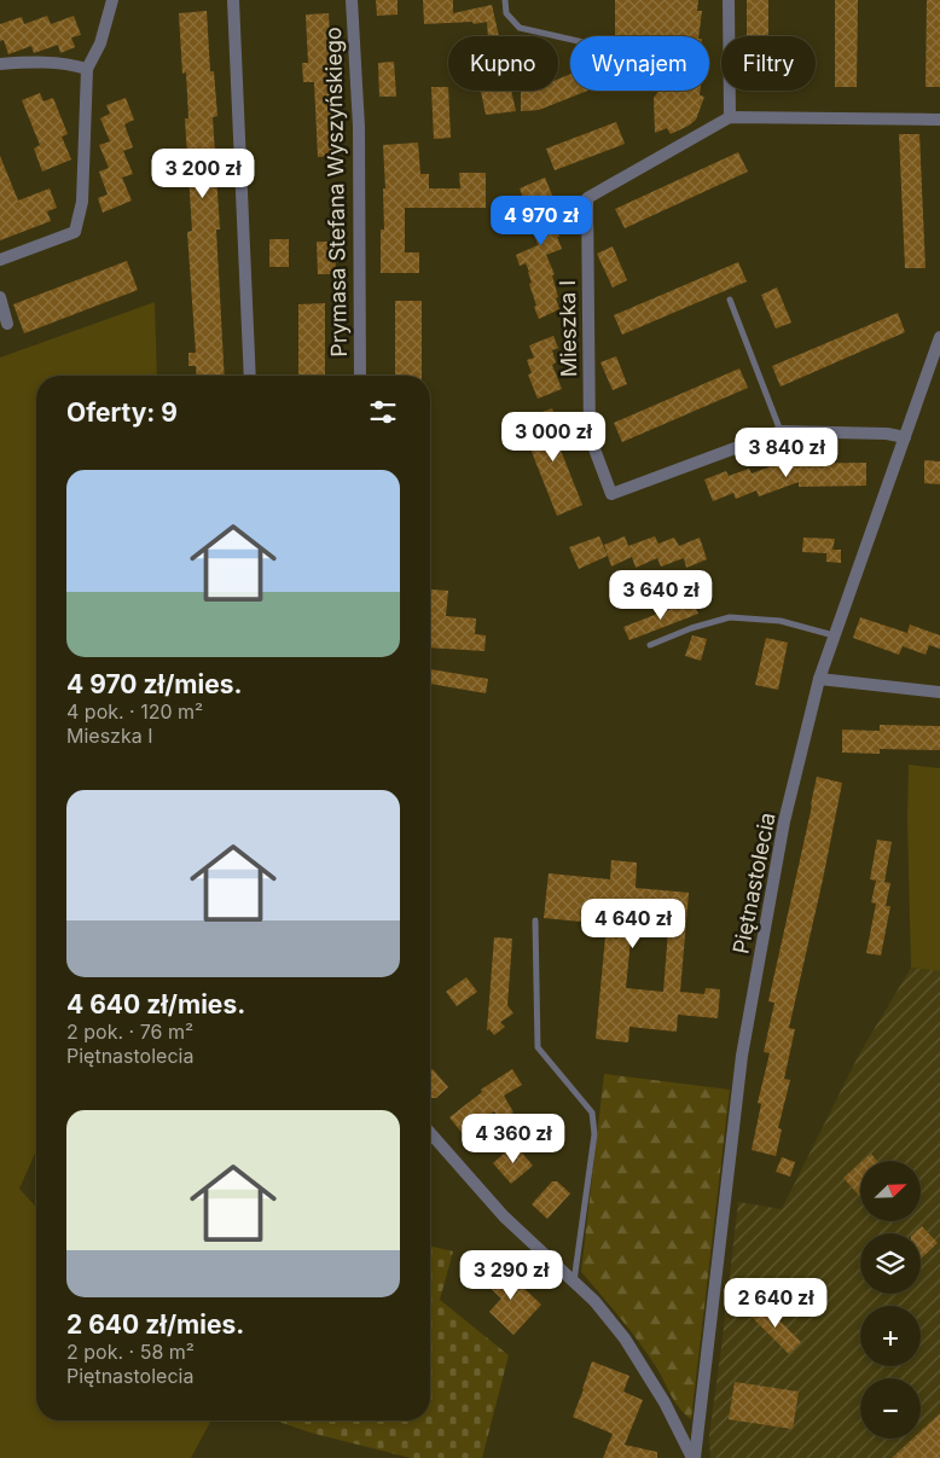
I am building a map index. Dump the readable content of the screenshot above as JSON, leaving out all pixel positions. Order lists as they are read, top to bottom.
{
  "streets": {
    "street": ["Prymasa Stefana Wyszyńskiego", "Mieszka I", "Piętnastolecia"]
  },
  "crossings": [
    ["Mieszka I", "Piętnastolecia"]
  ],
  "north": "top right",
  "page": {
    "chip": ["Kupno", "Wynajem", "Filtry"],
    "price": [
      "3 200 zł",
      "4 970 zł",
      "3 000 zł",
      "3 840 zł",
      "3 640 zł",
      "4 640 zł",
      "4 360 zł",
      "3 290 zł",
      "2 640 zł"
    ],
    "heading": "Oferty: 9",
    "list": [
      {
        "name": "4 970 zł/mies.",
        "note": "4 pok. · 120 m² · Mieszka I"
      },
      {
        "name": "4 640 zł/mies.",
        "note": "2 pok. · 76 m² · Piętnastolecia"
      },
      {
        "name": "2 640 zł/mies.",
        "note": "2 pok. · 58 m² · Piętnastolecia"
      }
    ],
    "map_buttons": ["+", "−"]
  }
}
